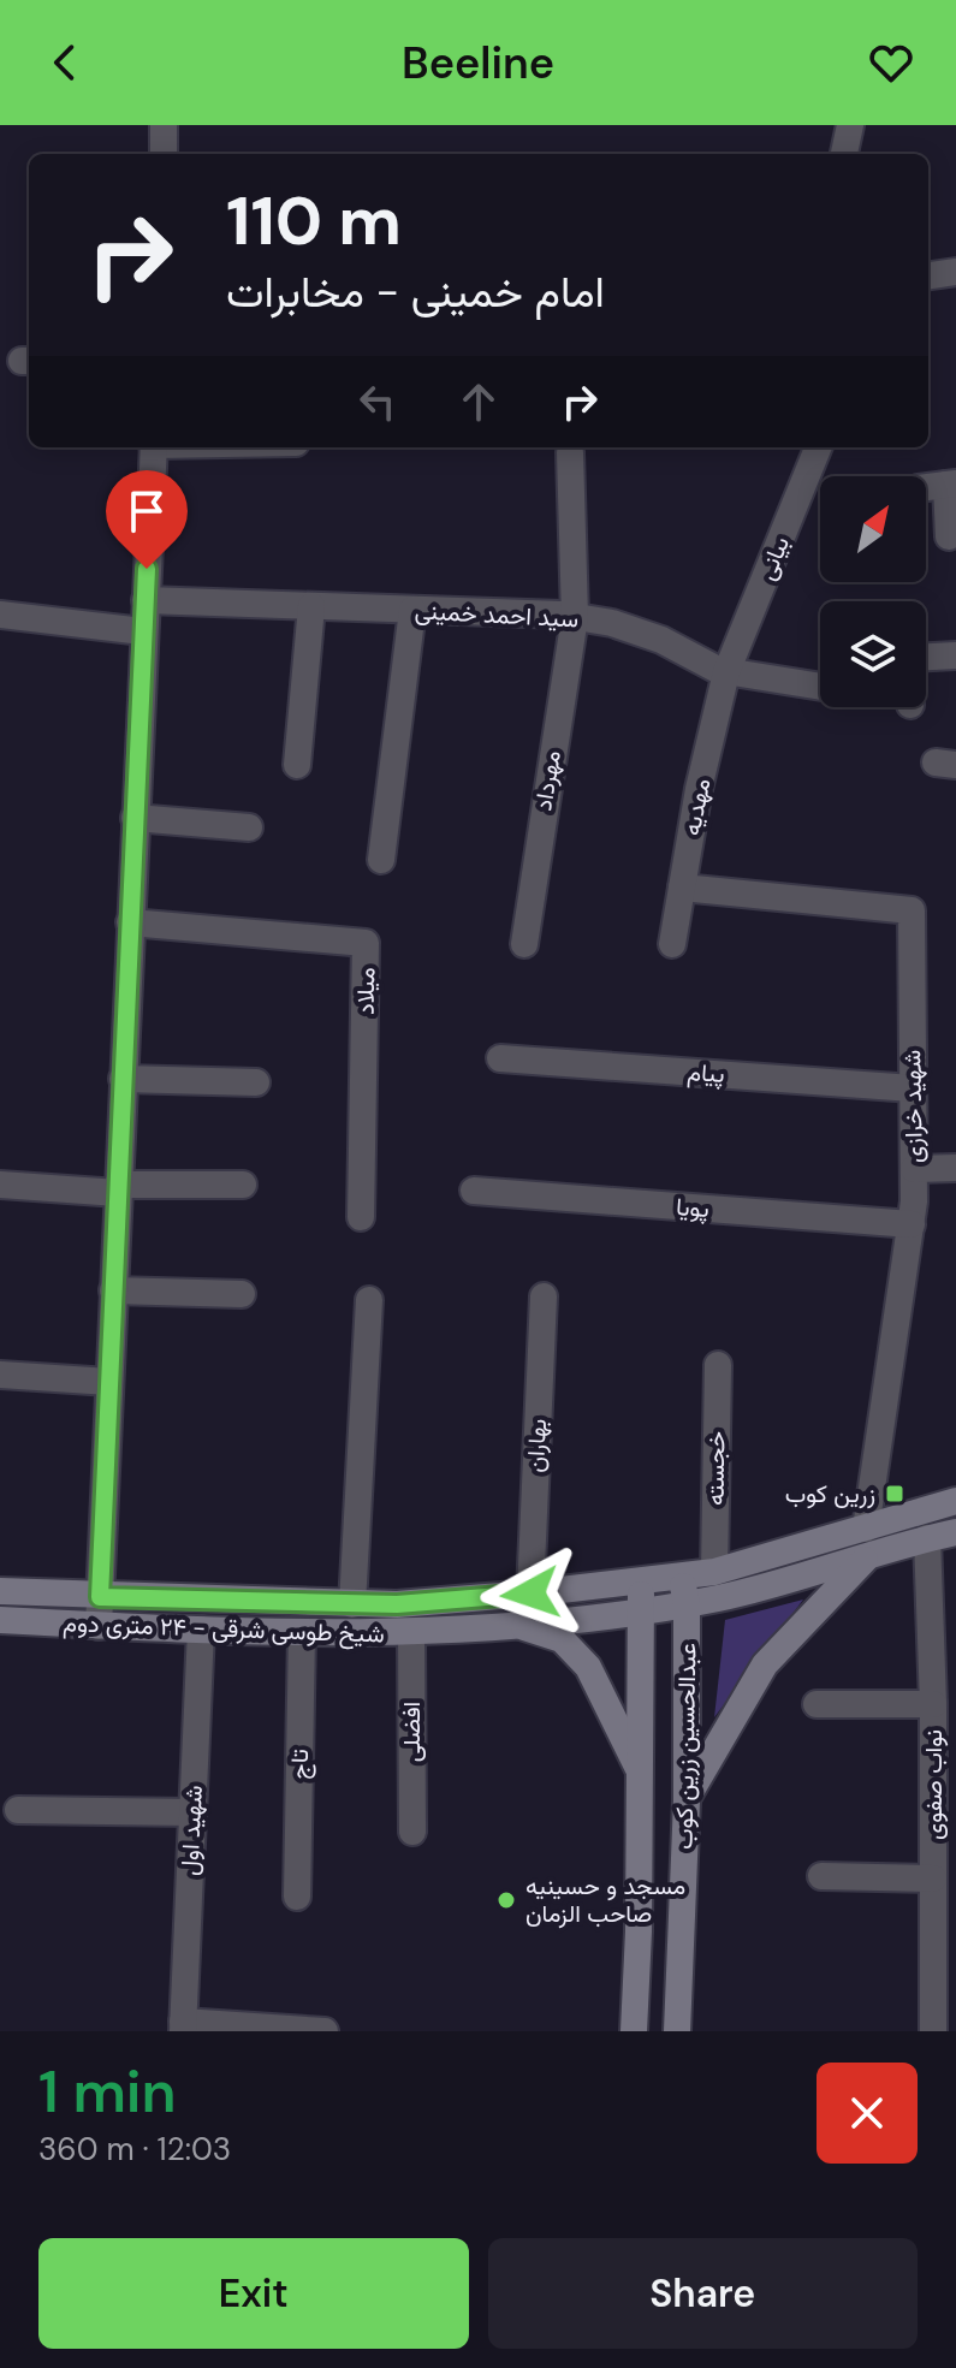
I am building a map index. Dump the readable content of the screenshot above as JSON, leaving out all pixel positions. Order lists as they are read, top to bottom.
{
  "streets": {
    "main road": ["شیخ طوسی شرقی - ۲۴ متری دوم", "عبدالحسین زرین کوب"],
    "street": [
      "بیانی",
      "سید احمد خمینی",
      "مهرداد",
      "مهدیه",
      "میلاد",
      "پیام",
      "شهید خرازی",
      "پویا",
      "بهاران",
      "خجسته",
      "افضلی",
      "تاج",
      "نواب صفوی",
      "شهید اول"
    ]
  },
  "crossings": [
    ["بیانی", "سید احمد خمینی"],
    ["بیانی", "مهدیه"],
    ["سید احمد خمینی", "مهرداد"],
    ["سید احمد خمینی", "مهدیه"],
    ["مهدیه", "شهید خرازی"],
    ["پیام", "شهید خرازی"],
    ["شهید خرازی", "پویا"],
    ["شهید خرازی", "شیخ طوسی شرقی - ۲۴ متری دوم"],
    ["بهاران", "شیخ طوسی شرقی - ۲۴ متری دوم"],
    ["خجسته", "شیخ طوسی شرقی - ۲۴ متری دوم"],
    ["شیخ طوسی شرقی - ۲۴ متری دوم", "افضلی"],
    ["شیخ طوسی شرقی - ۲۴ متری دوم", "عبدالحسین زرین کوب"],
    ["شیخ طوسی شرقی - ۲۴ متری دوم", "تاج"],
    ["شیخ طوسی شرقی - ۲۴ متری دوم", "نواب صفوی"],
    ["شیخ طوسی شرقی - ۲۴ متری دوم", "شهید اول"]
  ],
  "places": {
    "transit": ["زرین کوب"],
    "other": ["مسجد و حسینیه صاحب الزمان"]
  },
  "north": "top right",
  "page": {
    "header": "Beeline",
    "turn": ["110 m", "امام خمینی - مخابرات"],
    "heading": ["1 min", "360 m · 12:03"],
    "buttons": ["Exit", "Share"]
  }
}
